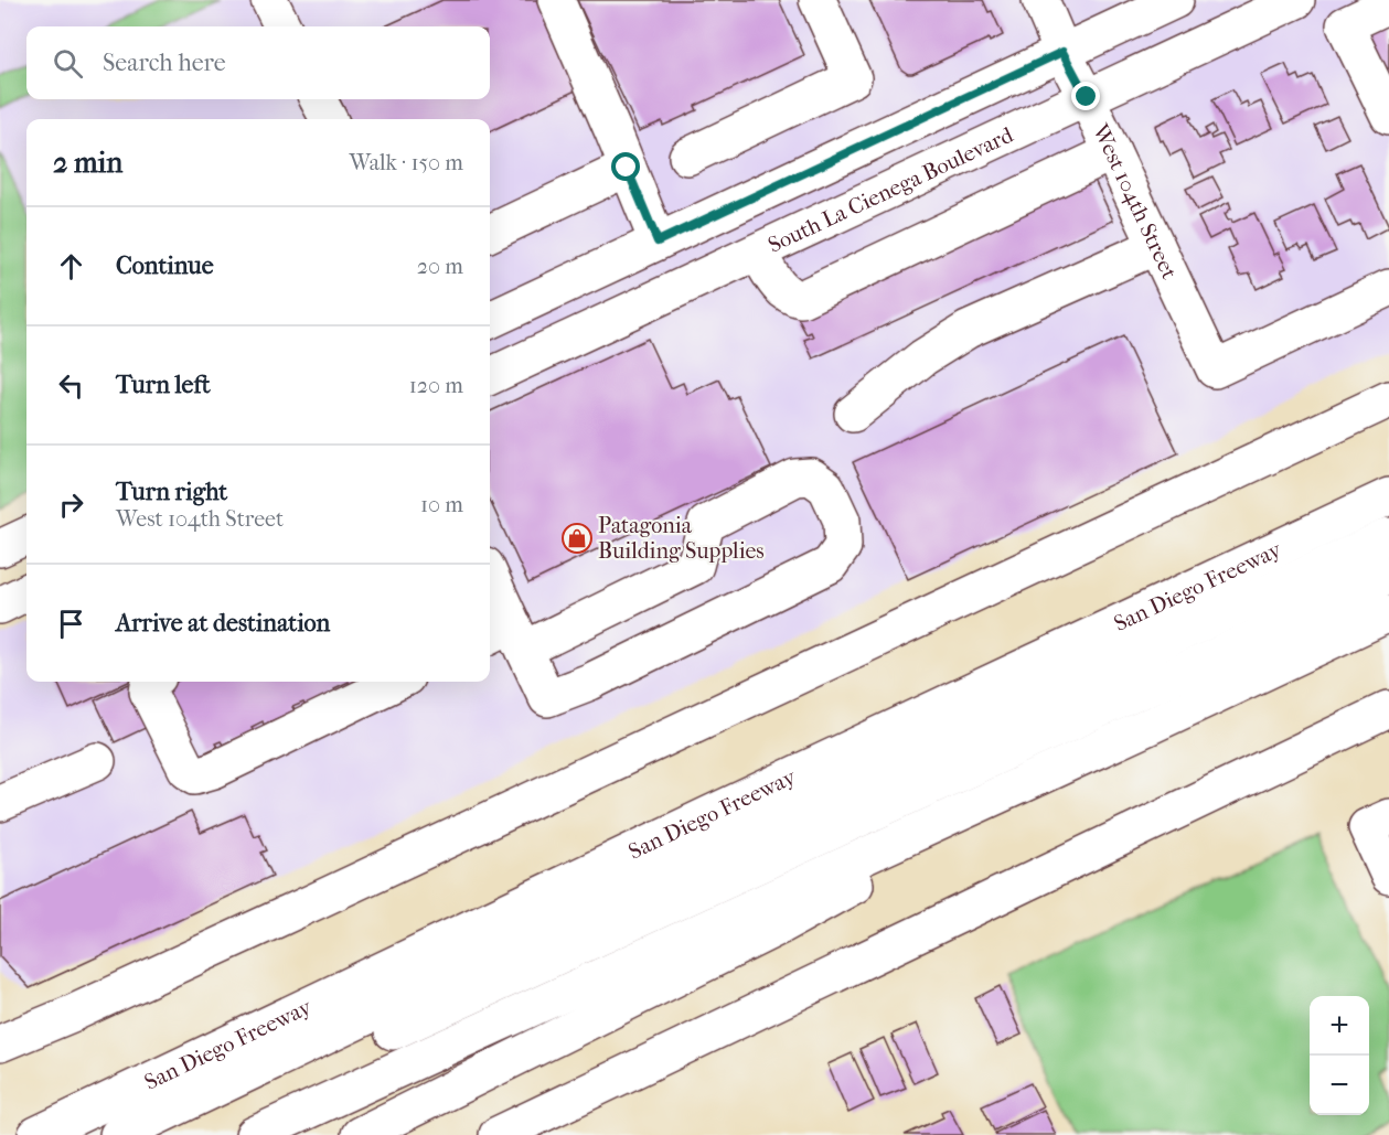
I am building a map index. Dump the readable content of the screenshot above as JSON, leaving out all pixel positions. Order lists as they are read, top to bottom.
{
  "streets": {
    "main road": ["South La Cienega Boulevard", "West 104th Street", "San Diego Freeway"]
  },
  "crossings": [
    ["South La Cienega Boulevard", "West 104th Street"]
  ],
  "places": {
    "shop": ["Patagonia Building Supplies"]
  },
  "page": {
    "search": "Search here",
    "heading": ["2 min", "Walk · 150 m"],
    "list": [
      ["Continue", "20 m"],
      ["Turn left", "120 m"],
      ["Turn right", "West 104th Street", "10 m"],
      "Arrive at destination"
    ],
    "map_buttons": ["+", "−"]
  }
}
